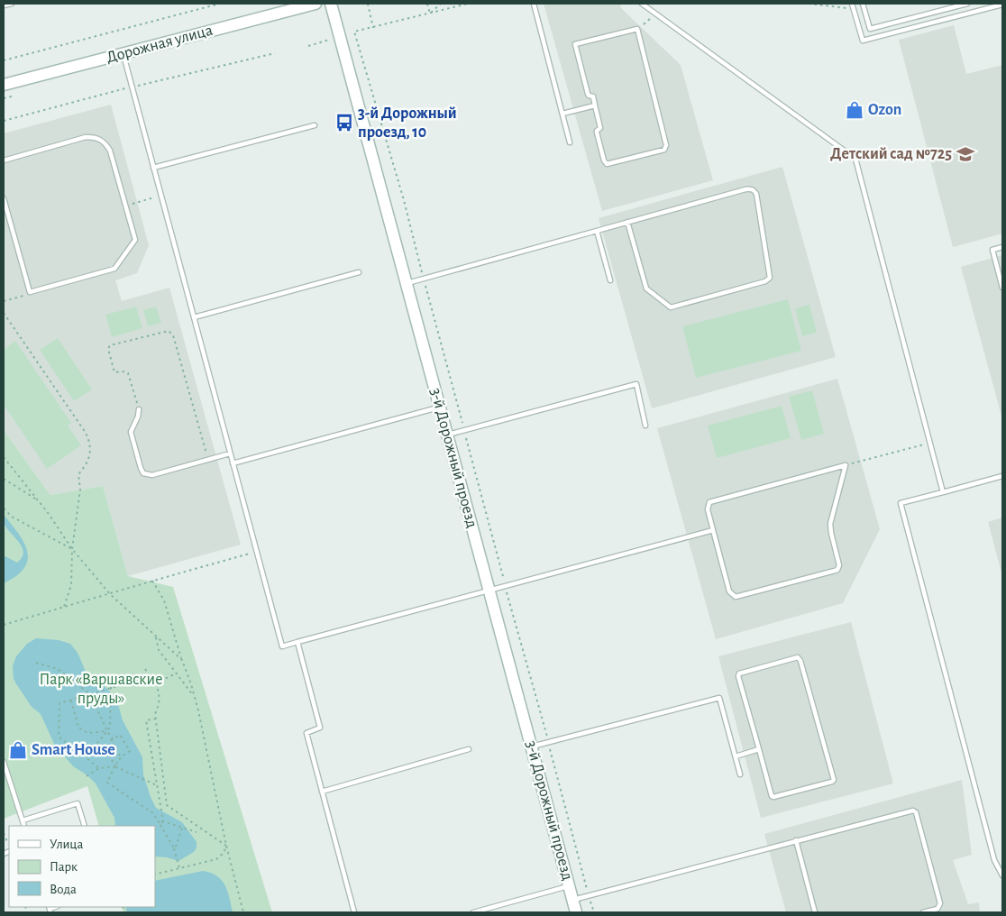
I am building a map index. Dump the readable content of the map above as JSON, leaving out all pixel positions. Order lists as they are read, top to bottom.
{
  "streets": {
    "street": ["Дорожная улица", "3-й Дорожный проезд"]
  },
  "parks": ["Парк «Варшавские пруды»"],
  "places": {
    "shop": ["Ozon", "Smart House"],
    "bus stop": ["3-й Дорожный проезд, 10"],
    "school or university": ["Детский сад №725"]
  },
  "legend": ["Улица", "Парк", "Вода"]
}
